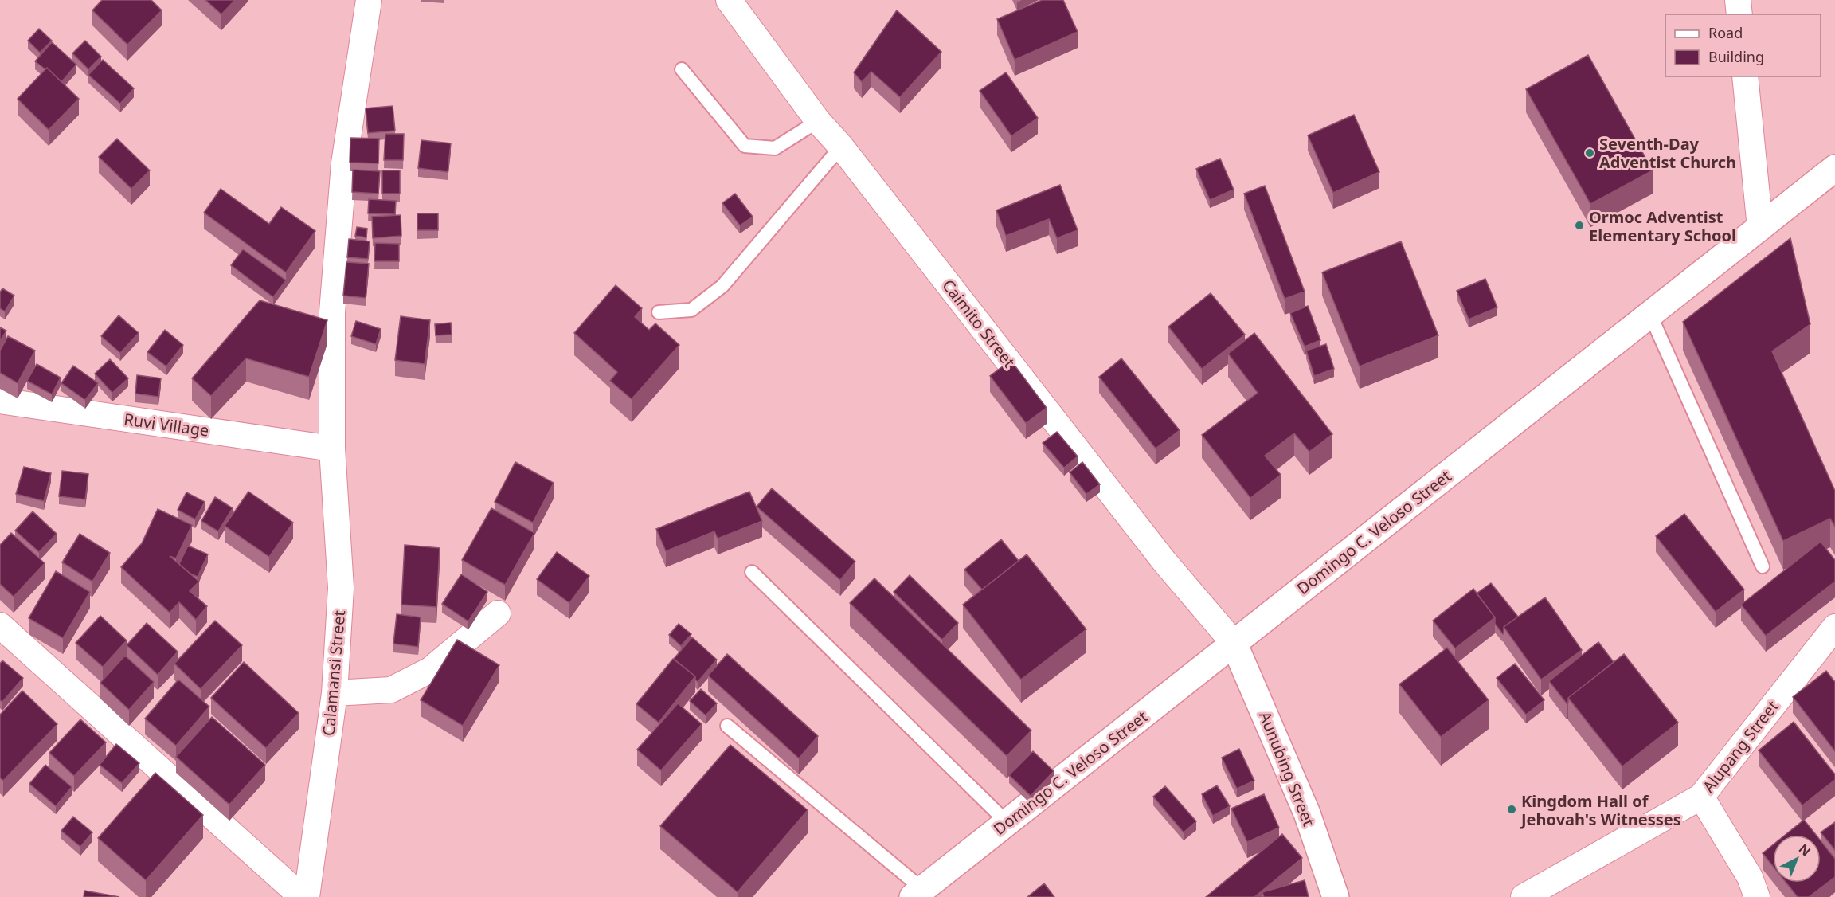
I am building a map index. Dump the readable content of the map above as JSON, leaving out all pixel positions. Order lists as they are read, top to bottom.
{
  "streets": {
    "main road": ["Domingo C. Veloso Street", "Aunubing Street"],
    "street": [
      "Caimito Street",
      "Ruvi Village",
      "Calamansi Street",
      "Alupang Street"
    ]
  },
  "crossings": [
    ["Caimito Street", "Domingo C. Veloso Street"],
    ["Caimito Street", "Aunubing Street"],
    ["Ruvi Village", "Calamansi Street"],
    ["Domingo C. Veloso Street", "Aunubing Street"]
  ],
  "places": ["Seventh-Day Adventist Church", "Ormoc Adventist Elementary School", "Kingdom Hall of Jehovah's Witnesses"],
  "legend": ["Road", "Building"],
  "north": "top right"
}
